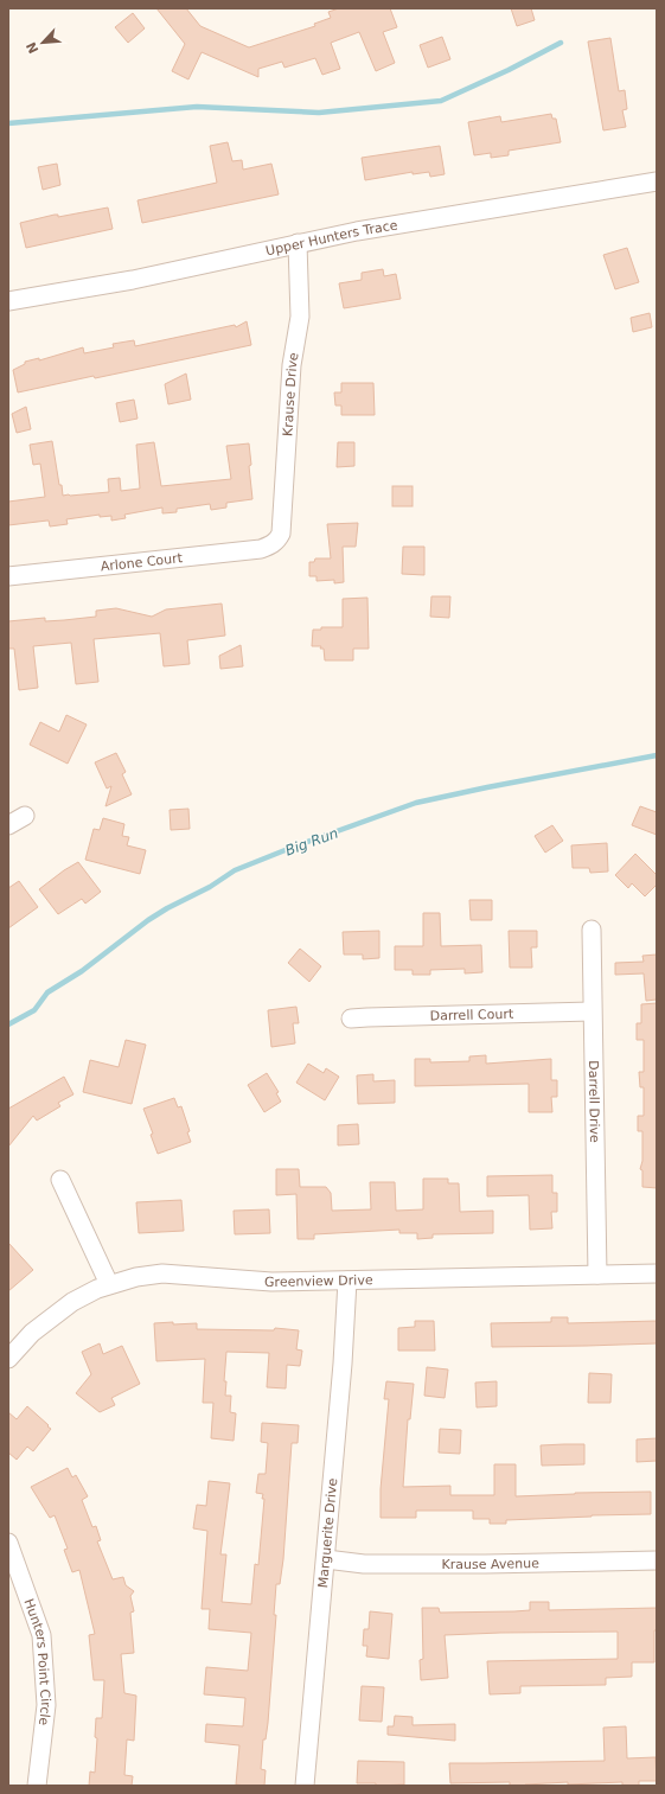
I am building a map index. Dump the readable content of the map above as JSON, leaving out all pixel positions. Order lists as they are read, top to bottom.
{
  "streets": {
    "street": [
      "Upper Hunters Trace",
      "Krause Drive",
      "Arlone Court",
      "Darrell Court",
      "Darrell Drive",
      "Greenview Drive",
      "Marguerite Drive",
      "Krause Avenue",
      "Hunters Point Circle"
    ]
  },
  "crossings": [
    ["Upper Hunters Trace", "Krause Drive"],
    ["Krause Drive", "Arlone Court"],
    ["Darrell Court", "Darrell Drive"],
    ["Darrell Drive", "Greenview Drive"],
    ["Greenview Drive", "Marguerite Drive"],
    ["Marguerite Drive", "Krause Avenue"]
  ],
  "water": ["Big Run"],
  "north": "bottom left"
}
